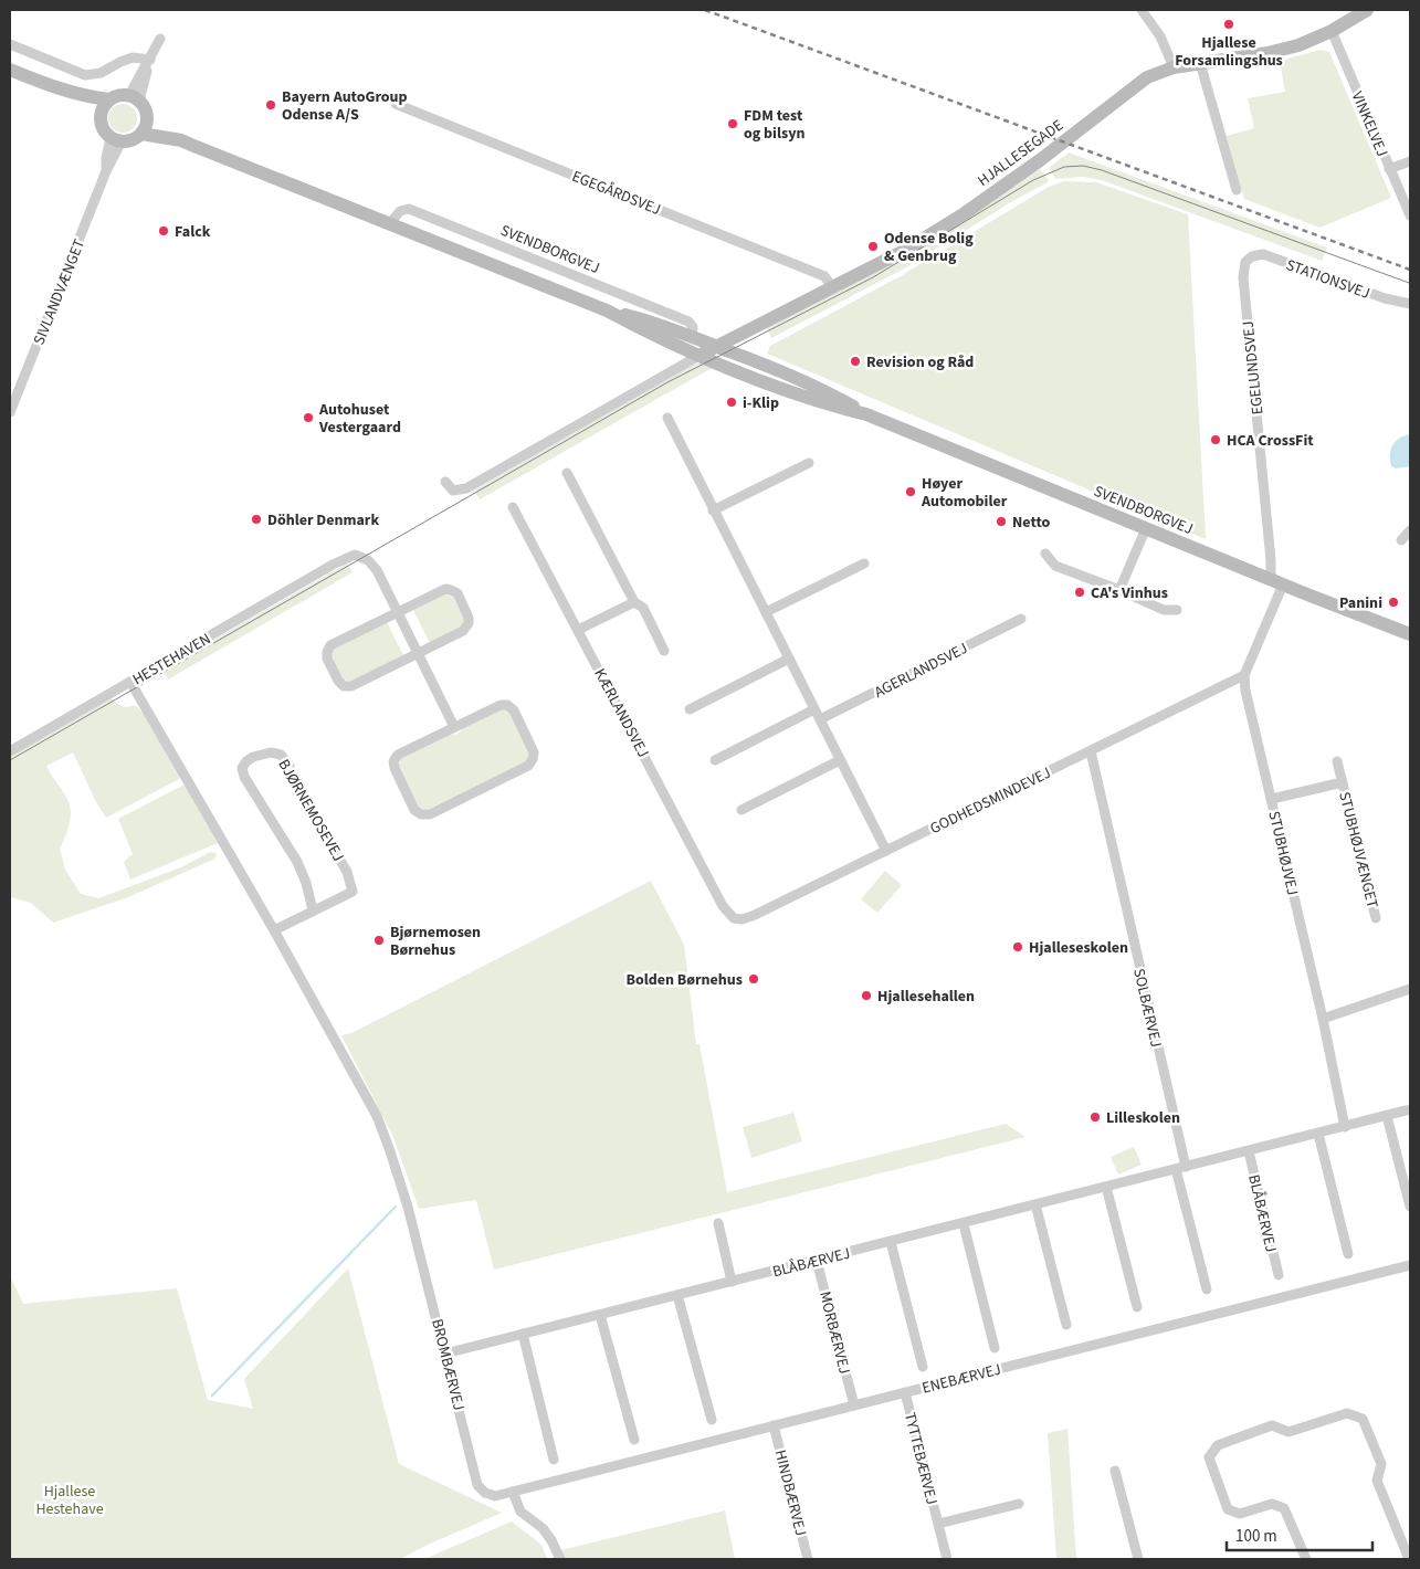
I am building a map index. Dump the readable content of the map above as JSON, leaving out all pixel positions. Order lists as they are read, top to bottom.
{
  "streets": {
    "main road": ["HJALLESEGADE", "SVENDBORGVEJ"],
    "street": [
      "VINKELVEJ",
      "EGEGÅRDSVEJ",
      "STATIONSVEJ",
      "SIVLANDVÆNGET",
      "EGELUNDSVEJ",
      "HESTEHAVEN",
      "AGERLANDSVEJ",
      "KÆRLANDSVEJ",
      "GODHEDSMINDEVEJ",
      "BJØRNEMOSEVEJ",
      "STUBHØJVÆNGET",
      "STUBHØJVEJ",
      "SOLBÆRVEJ",
      "BLÅBÆRVEJ",
      "MORBÆRVEJ",
      "BROMBÆRVEJ",
      "ENEBÆRVEJ",
      "TYTTEBÆRVEJ",
      "HINDBÆRVEJ"
    ]
  },
  "crossings": [
    ["VINKELVEJ", "HJALLESEGADE"],
    ["HJALLESEGADE", "EGEGÅRDSVEJ"],
    ["HJALLESEGADE", "SVENDBORGVEJ"],
    ["SVENDBORGVEJ", "SIVLANDVÆNGET"],
    ["SVENDBORGVEJ", "EGELUNDSVEJ"],
    ["STATIONSVEJ", "EGELUNDSVEJ"],
    ["KÆRLANDSVEJ", "GODHEDSMINDEVEJ"],
    ["GODHEDSMINDEVEJ", "STUBHØJVEJ"],
    ["GODHEDSMINDEVEJ", "SOLBÆRVEJ"],
    ["BJØRNEMOSEVEJ", "BROMBÆRVEJ"],
    ["STUBHØJVÆNGET", "STUBHØJVEJ"],
    ["STUBHØJVEJ", "BLÅBÆRVEJ"],
    ["SOLBÆRVEJ", "BLÅBÆRVEJ"],
    ["BLÅBÆRVEJ", "MORBÆRVEJ"],
    ["BLÅBÆRVEJ", "BROMBÆRVEJ"],
    ["MORBÆRVEJ", "ENEBÆRVEJ"],
    ["BROMBÆRVEJ", "ENEBÆRVEJ"],
    ["ENEBÆRVEJ", "TYTTEBÆRVEJ"],
    ["ENEBÆRVEJ", "HINDBÆRVEJ"]
  ],
  "parks": ["Hjallese Hestehave"],
  "places": [
    "Hjallese Forsamlingshus",
    "Bayern AutoGroup Odense A/S",
    "FDM test og bilsyn",
    "Falck",
    "Odense Bolig & Genbrug",
    "Revision og Råd",
    "i-Klip",
    "Autohuset Vestergaard",
    "HCA CrossFit",
    "Høyer Automobiler",
    "Döhler Denmark",
    "Netto",
    "CA's Vinhus",
    "Panini",
    "Bjørnemosen Børnehus",
    "Hjalleseskolen",
    "Bolden Børnehus",
    "Hjallesehallen",
    "Lilleskolen"
  ],
  "scale_bar": "100 m"
}
